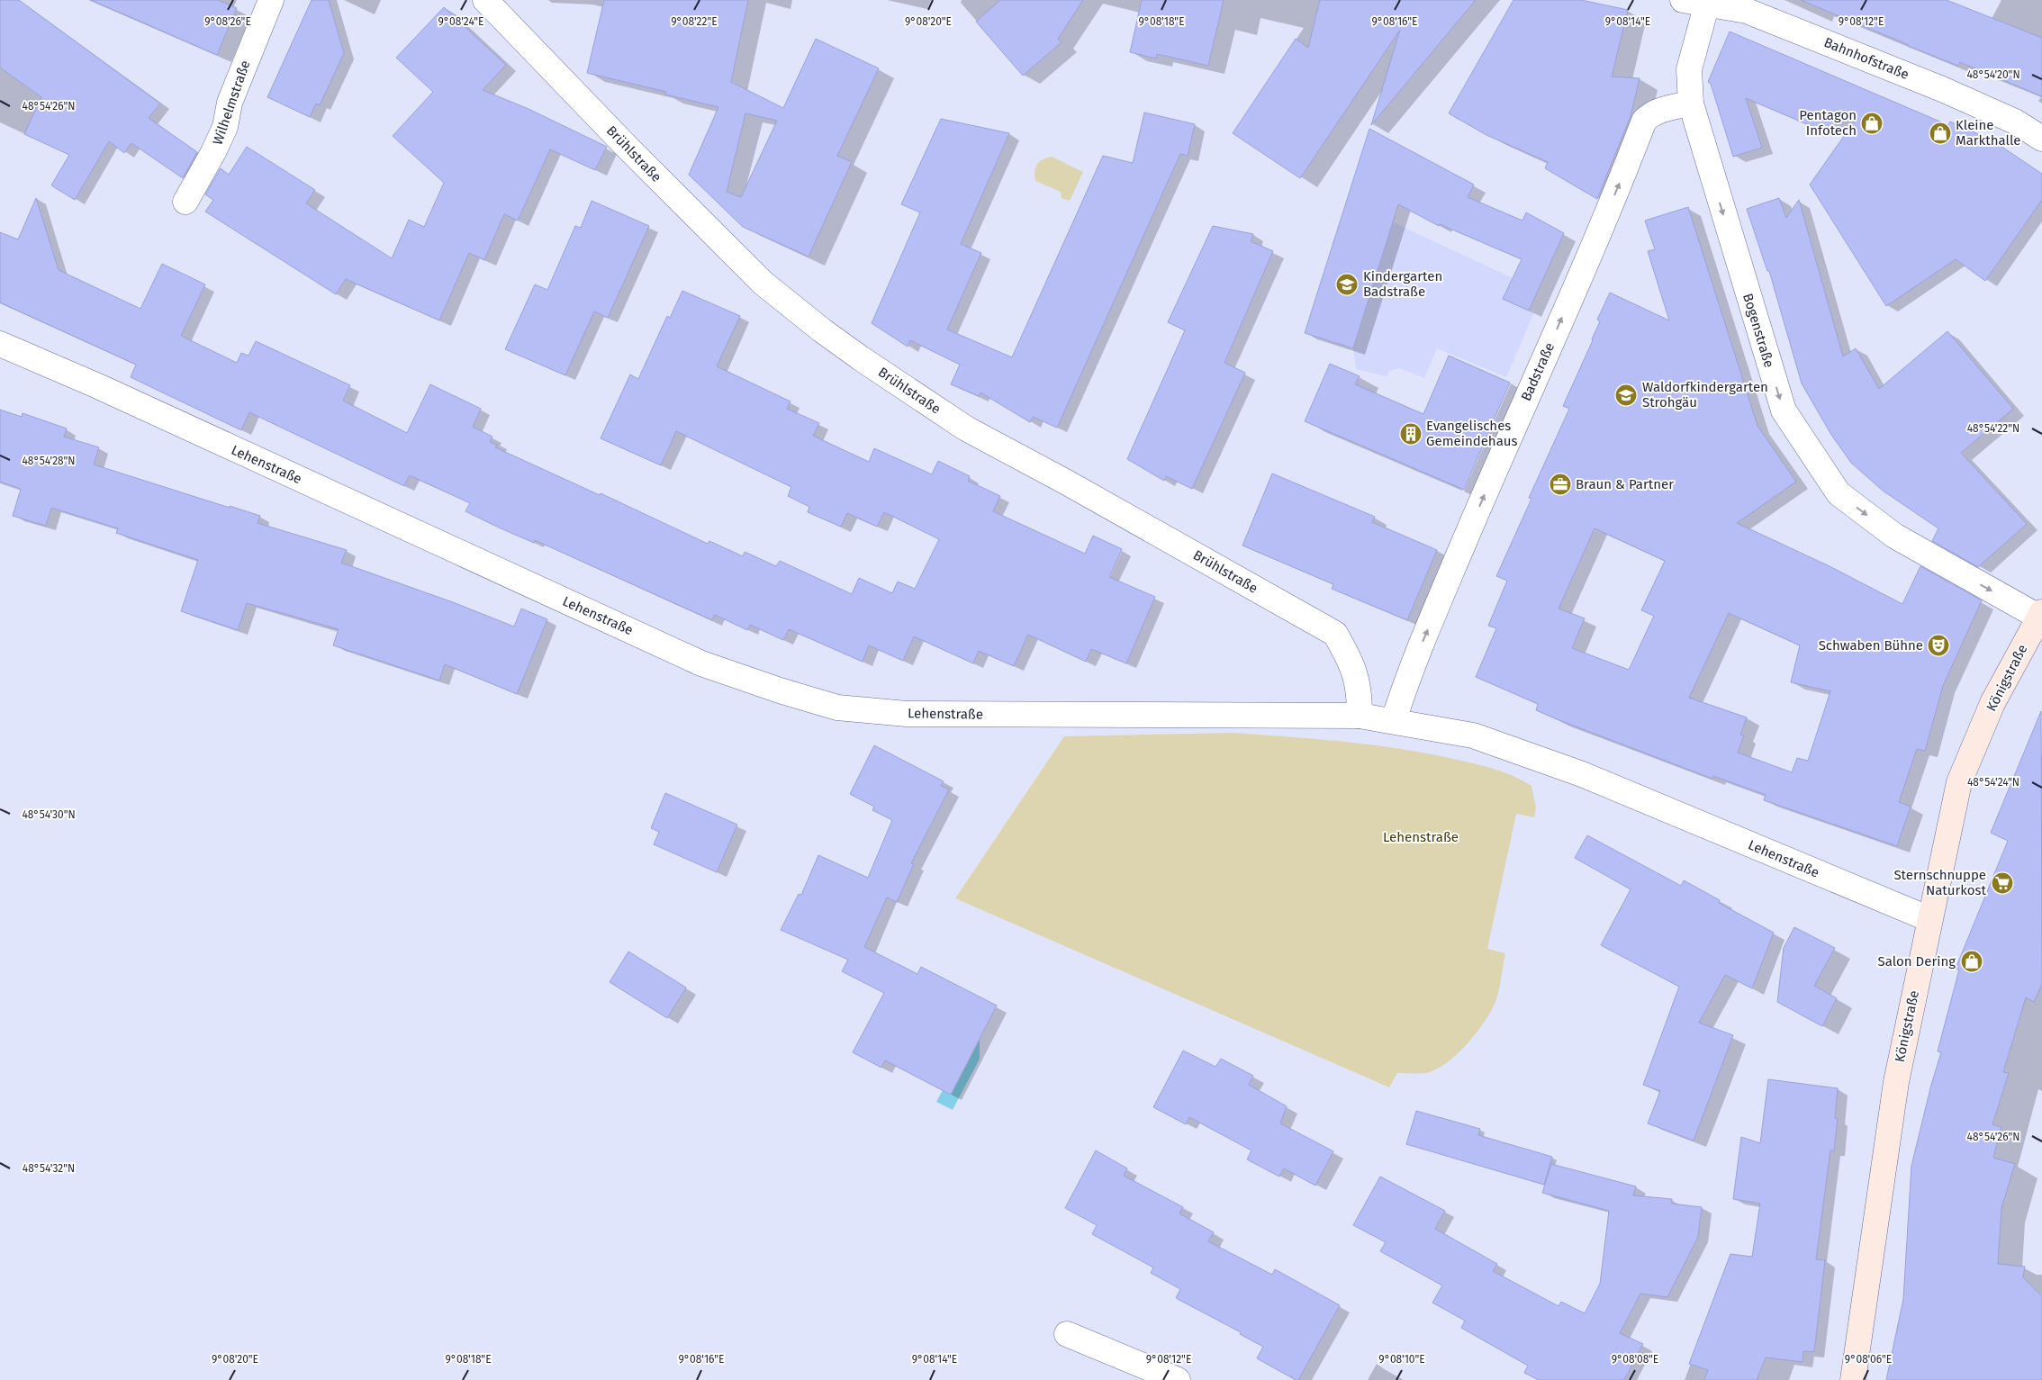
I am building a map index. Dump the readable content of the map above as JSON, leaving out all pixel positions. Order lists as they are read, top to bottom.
{
  "streets": {
    "main road": ["Königstraße"],
    "street": [
      "Bahnhofstraße",
      "Wilhelmstraße",
      "Brühlstraße",
      "Bogenstraße",
      "Badstraße",
      "Lehenstraße"
    ]
  },
  "crossings": [
    ["Bahnhofstraße", "Bogenstraße"],
    ["Brühlstraße", "Lehenstraße"],
    ["Bogenstraße", "Badstraße"],
    ["Bogenstraße", "Königstraße"],
    ["Badstraße", "Lehenstraße"],
    ["Lehenstraße", "Königstraße"]
  ],
  "one_way": ["Bogenstraße", "Badstraße"],
  "parks": ["Lehenstraße"],
  "places": {
    "shop": ["Pentagon Infotech", "Kleine Markthalle", "Salon Dering"],
    "school or university": ["Kindergarten Badstraße", "Waldorfkindergarten Strohgäu"],
    "building": ["Evangelisches Gemeindehaus"],
    "office": ["Braun & Partner"],
    "theatre": ["Schwaben Bühne"],
    "supermarket": ["Sternschnuppe Naturkost"]
  },
  "coordinates": [
    "9°08'26\"E",
    "9°08'24\"E",
    "9°08'22\"E",
    "9°08'20\"E",
    "9°08'18\"E",
    "9°08'16\"E",
    "9°08'14\"E",
    "9°08'12\"E",
    "48°54'20\"N",
    "48°54'26\"N",
    "48°54'22\"N",
    "48°54'28\"N",
    "48°54'24\"N",
    "48°54'30\"N",
    "48°54'32\"N",
    "9°08'10\"E",
    "9°08'08\"E",
    "9°08'06\"E"
  ]
}
